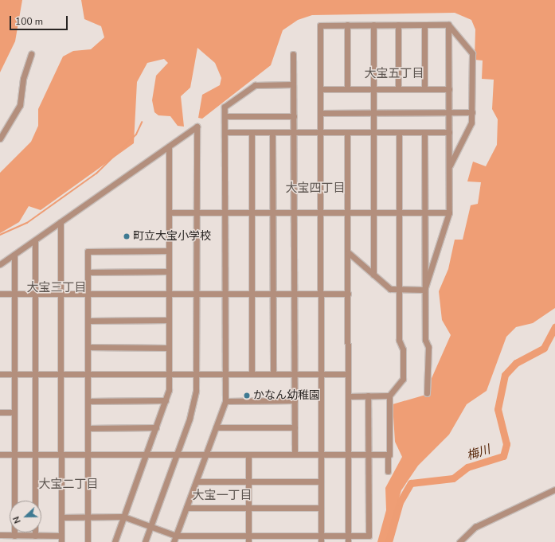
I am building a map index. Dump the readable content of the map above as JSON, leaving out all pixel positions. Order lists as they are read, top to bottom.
{
  "districts": [
    "大宝五丁目",
    "大宝四丁目",
    "大宝三丁目",
    "大宝二丁目",
    "大宝一丁目"
  ],
  "water": ["梅川"],
  "places": ["町立大宝小学校", "かなん幼稚園"],
  "scale_bar": "100 m",
  "north": "left"
}
